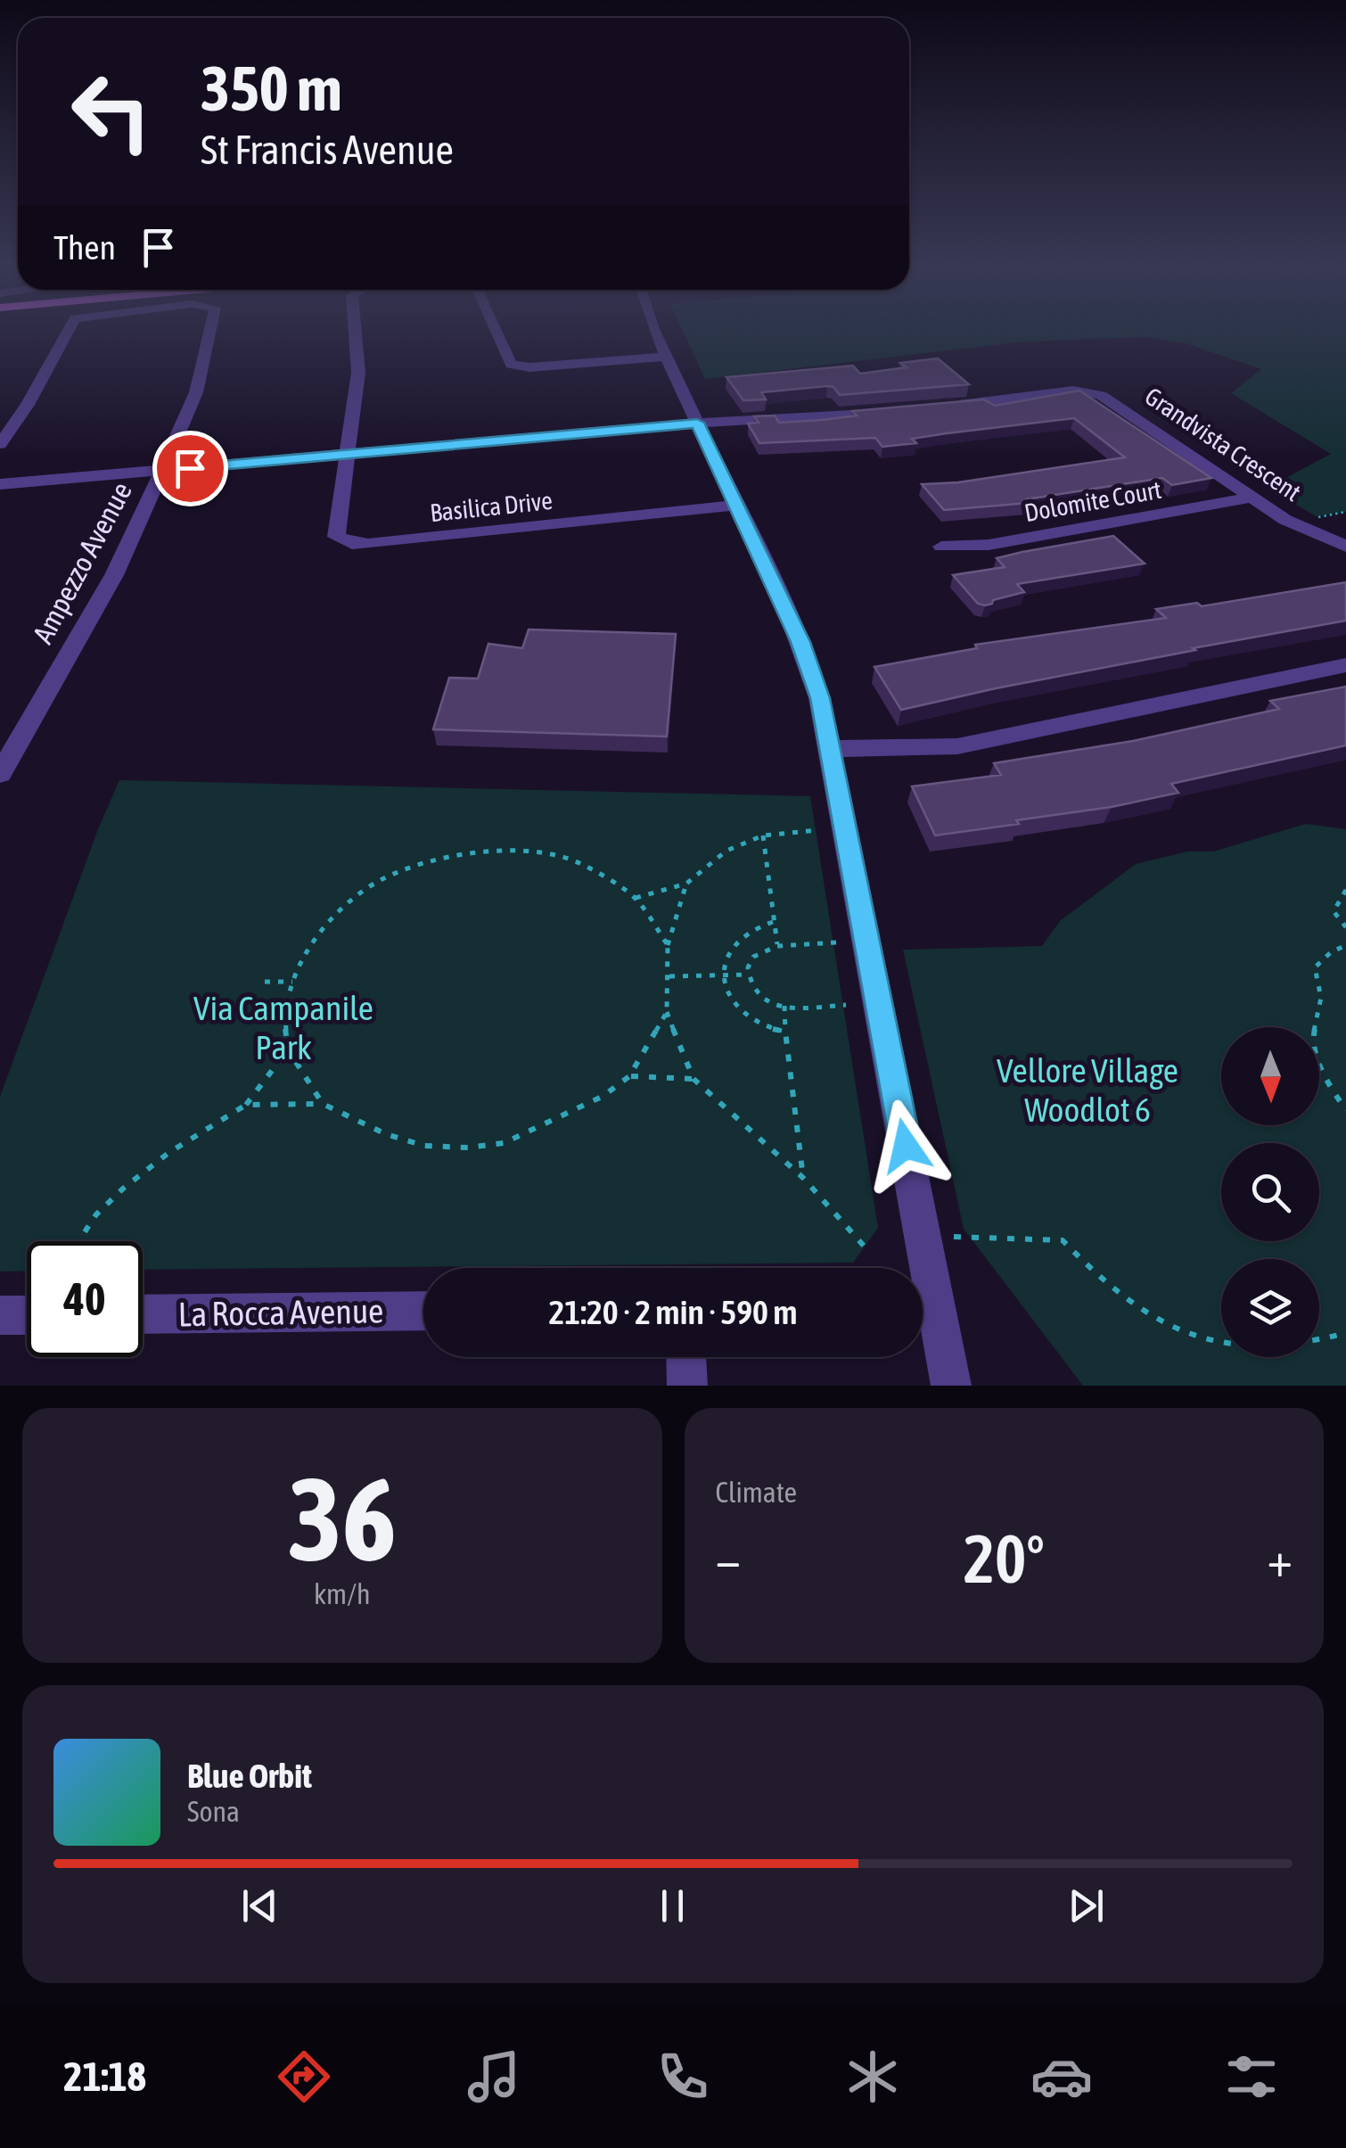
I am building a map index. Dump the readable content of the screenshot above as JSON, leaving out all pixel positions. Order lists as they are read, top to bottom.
{
  "streets": {
    "street": [
      "Grandvista Crescent",
      "Dolomite Court",
      "Basilica Drive",
      "Ampezzo Avenue",
      "La Rocca Avenue"
    ]
  },
  "crossings": [
    ["Grandvista Crescent", "Dolomite Court"]
  ],
  "parks": ["Via Campanile Park", "Vellore Village Woodlot 6"],
  "north": "bottom",
  "page": {
    "turn": ["350 m", "St Francis Avenue"],
    "then": "Then",
    "limit": "40",
    "trip": "21:20 · 2 min · 590 m",
    "tile": [
      ["36", "km/h"],
      "Climate"
    ],
    "heat": ["−", "20°", "+"],
    "song": ["Blue Orbit", "Sona"],
    "tabs": "21:18"
  }
}
